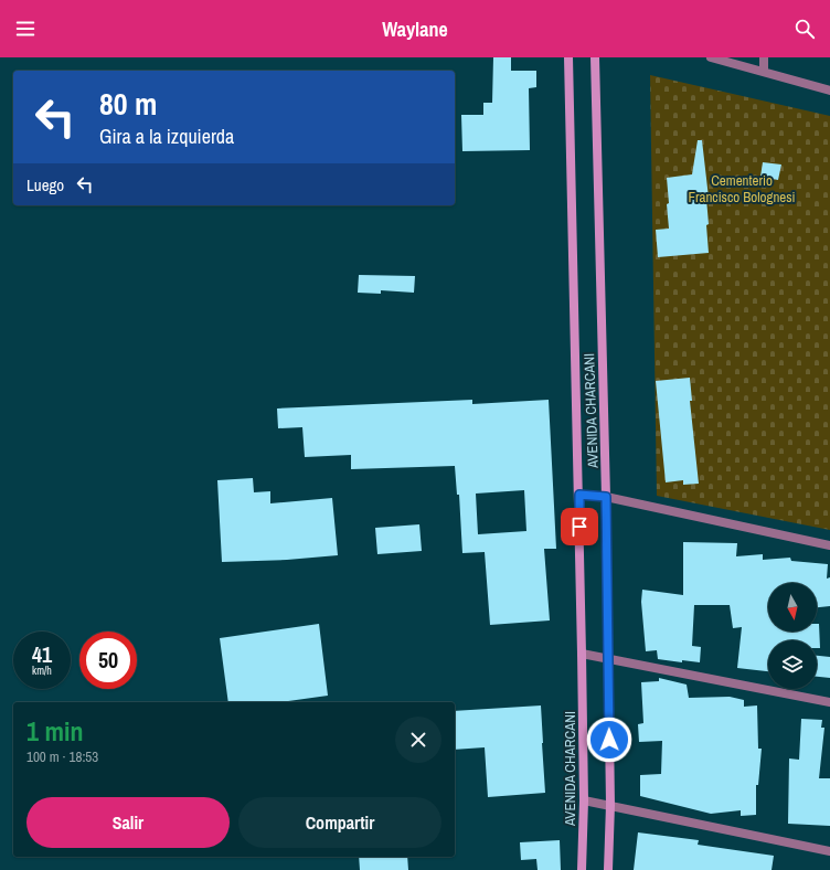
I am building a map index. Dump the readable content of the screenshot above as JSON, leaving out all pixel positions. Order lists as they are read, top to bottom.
{
  "streets": {
    "main road": ["AVENIDA CHARCANI"]
  },
  "parks": ["Cementerio Francisco Bolognesi"],
  "north": "bottom",
  "page": {
    "header": "Waylane",
    "turn": ["80 m", "Gira a la izquierda"],
    "then": "Luego",
    "speed": "41 km/h",
    "limit": "50",
    "heading": ["1 min", "100 m · 18:53"],
    "buttons": ["Salir", "Compartir"]
  }
}
